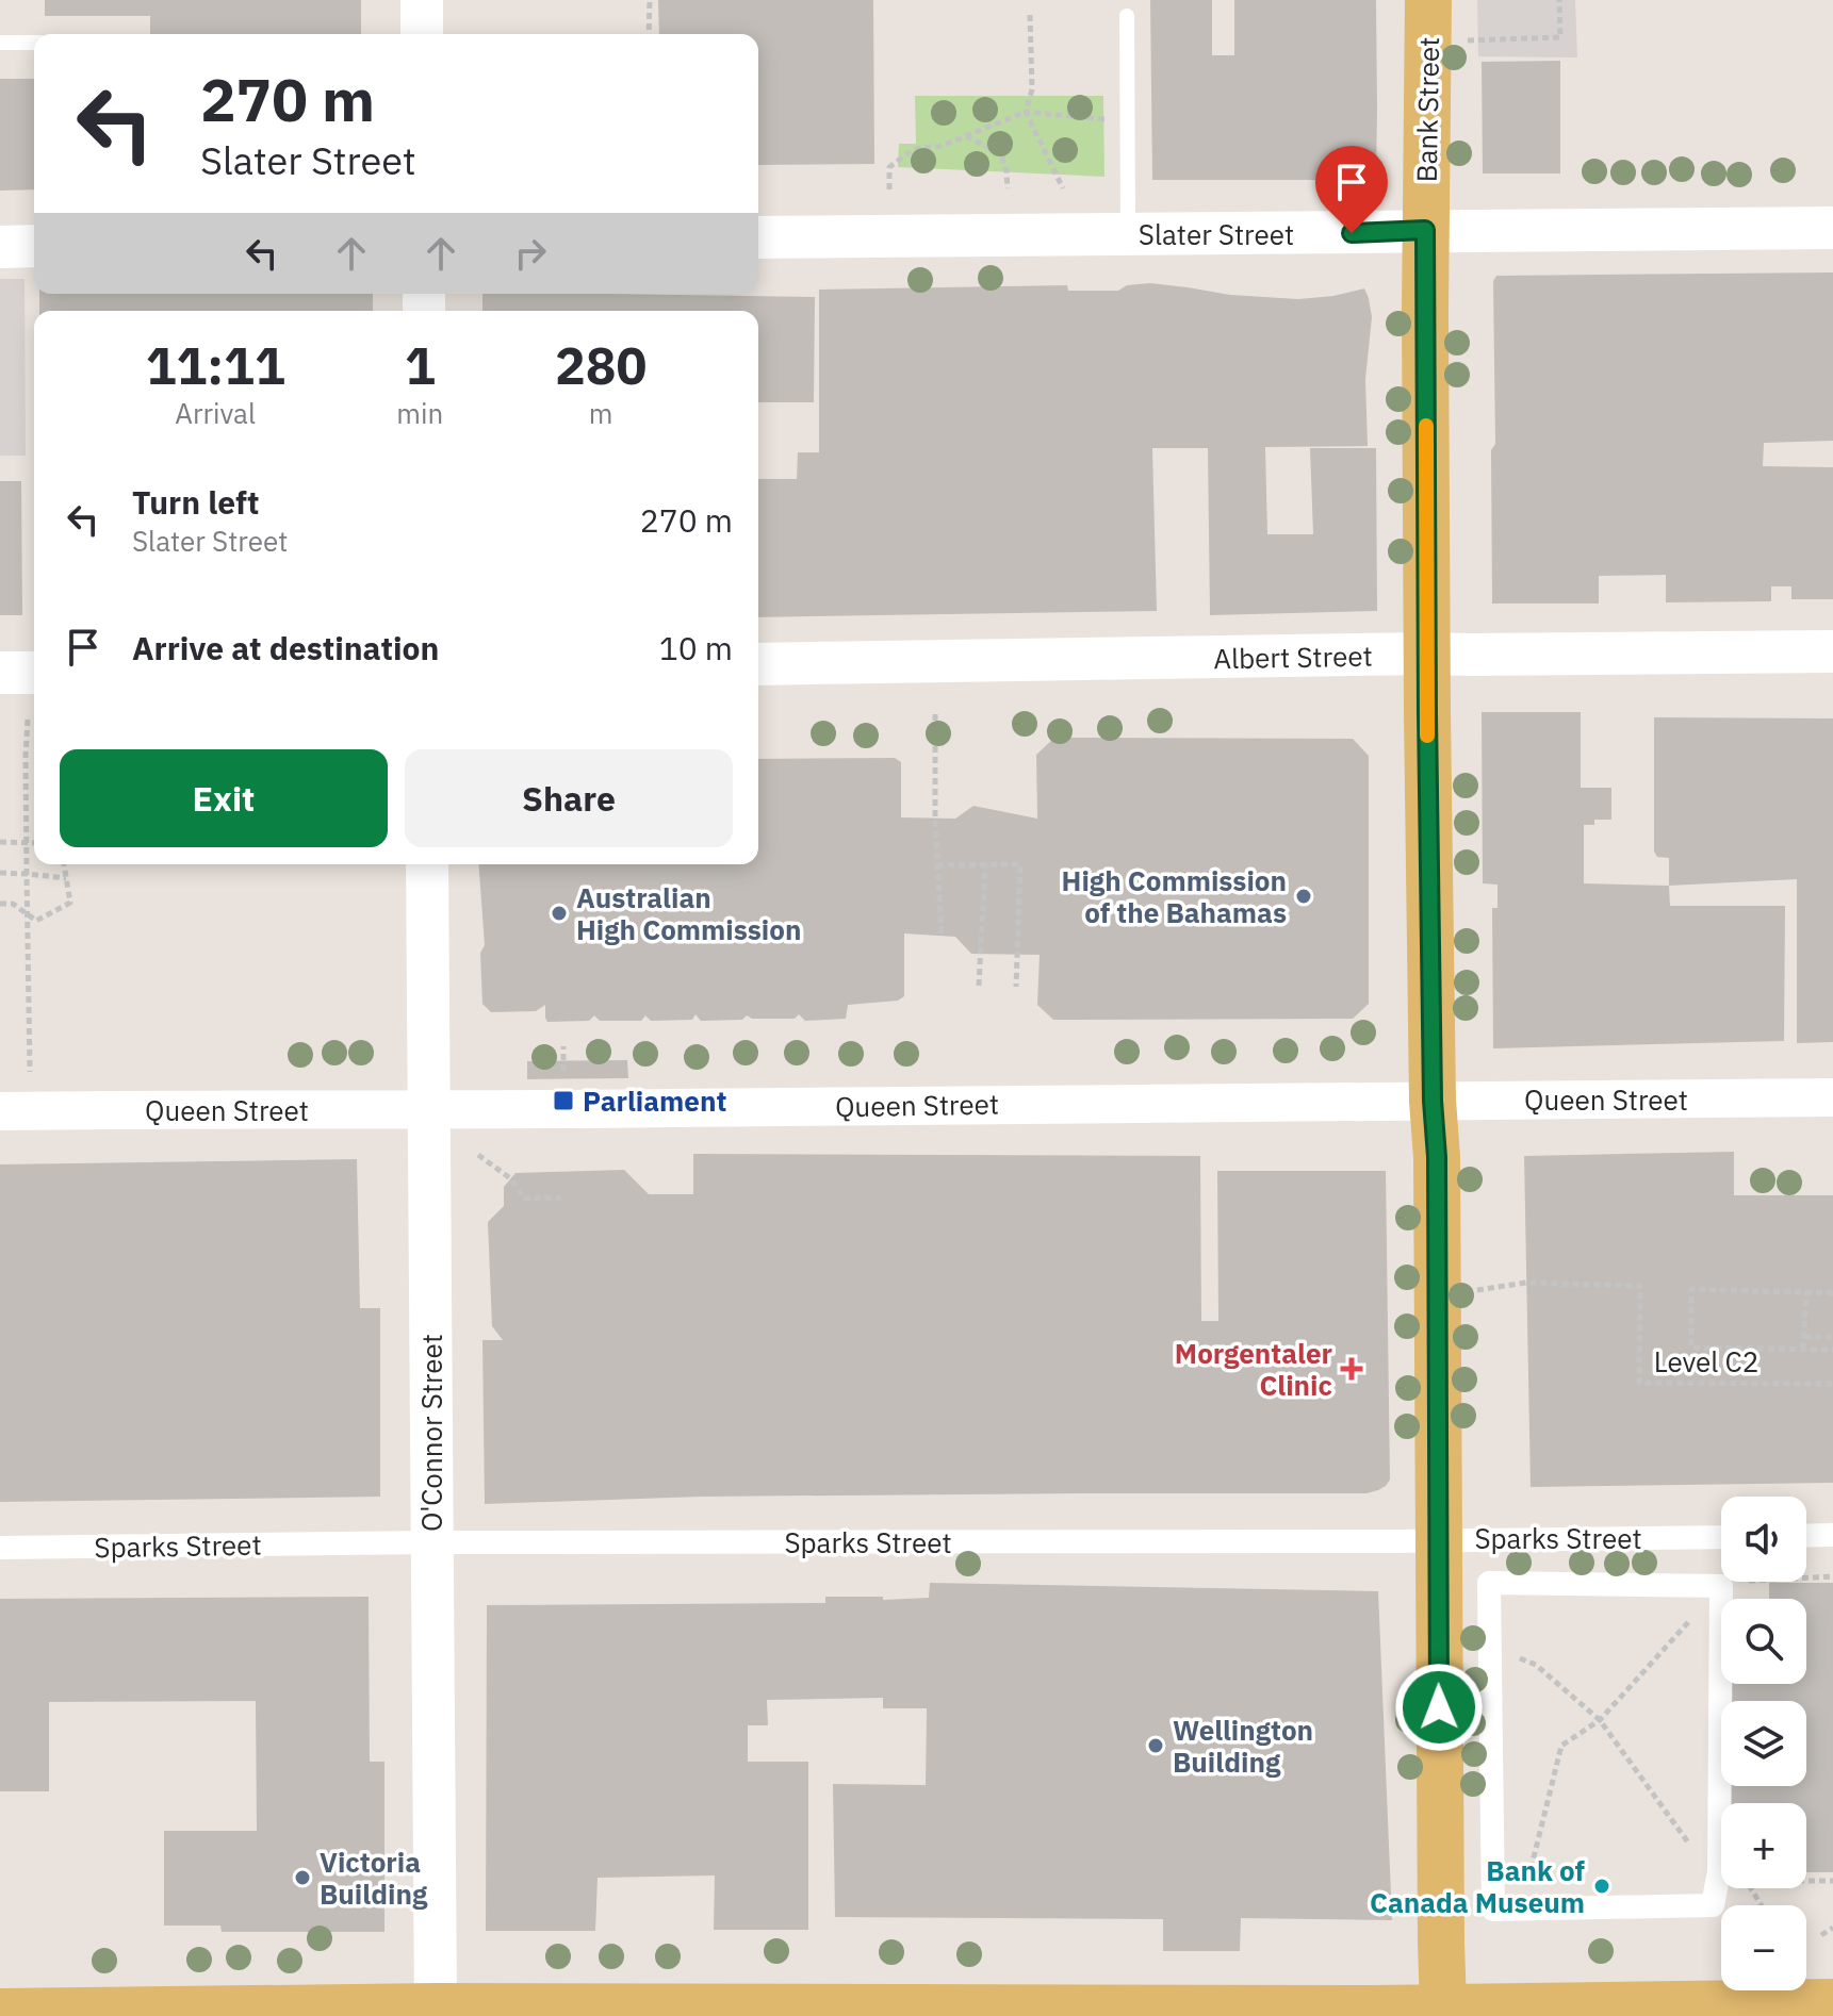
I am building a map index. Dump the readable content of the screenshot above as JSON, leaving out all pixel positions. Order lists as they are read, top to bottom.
{
  "streets": {
    "main road": [
      "Bank Street",
      "Slater Street",
      "Albert Street",
      "O'Connor Street"
    ],
    "street": ["Queen Street", "Sparks Street"],
    "path": ["Level C2"]
  },
  "crossings": [
    ["Bank Street", "Slater Street"],
    ["Bank Street", "Albert Street"],
    ["Bank Street", "Queen Street"],
    ["Bank Street", "Sparks Street"],
    ["Queen Street", "O'Connor Street"],
    ["O'Connor Street", "Sparks Street"]
  ],
  "places": {
    "other": [
      "High Commission of the Bahamas",
      "Australian High Commission",
      "Wellington Building",
      "Victoria Building",
      "Bank of Canada Museum"
    ],
    "transit": ["Parliament"],
    "health": ["Morgentaler Clinic"]
  },
  "page": {
    "turn": ["270 m", "Slater Street"],
    "eta": [
      "11:11",
      "Arrival",
      "1",
      "min",
      "280",
      "m"
    ],
    "list": [
      {
        "name": "Turn left",
        "note": "Slater Street",
        "value": "270 m"
      },
      {
        "name": "Arrive at destination",
        "value": "10 m"
      }
    ],
    "buttons": ["Exit", "Share"],
    "map_buttons": ["+", "−"]
  }
}
